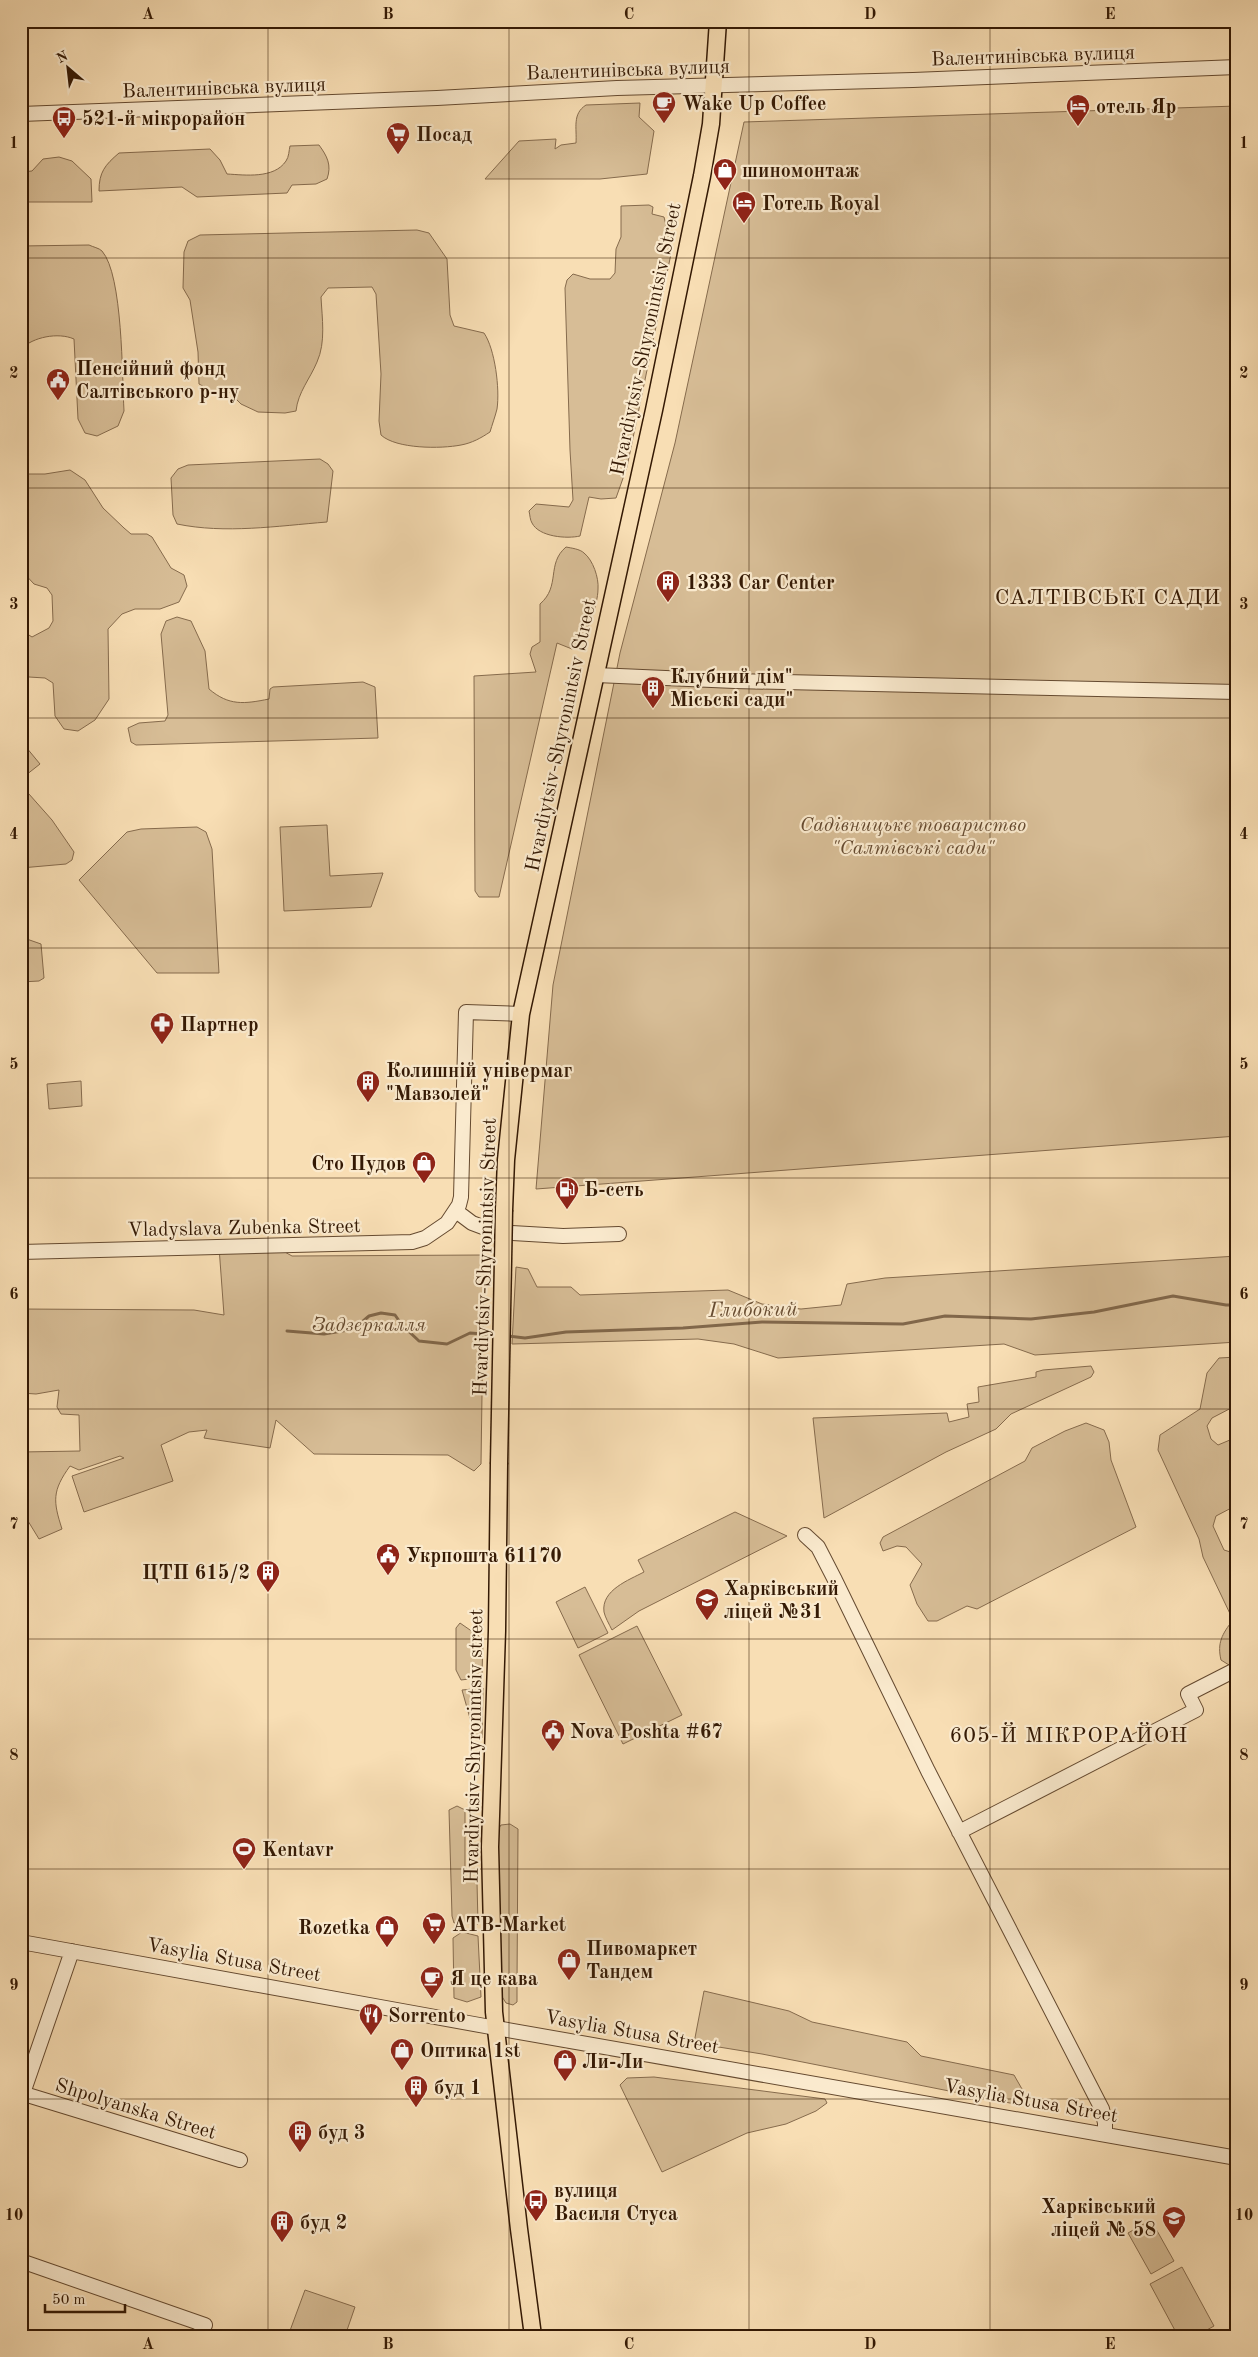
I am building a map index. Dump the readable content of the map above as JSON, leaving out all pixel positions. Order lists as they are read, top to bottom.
{
  "streets": {
    "main road": ["Hvardiytsiv-Shyronintsiv Street", "Hvardiytsiv-Shyronintsiv street"],
    "street": [
      "Валентинівська вулиця",
      "Vladyslava Zubenka Street",
      "Vasylia Stusa Street",
      "Shpolyanska Street"
    ]
  },
  "crossings": [
    ["Валентинівська вулиця", "Hvardiytsiv-Shyronintsiv Street"],
    ["Hvardiytsiv-Shyronintsiv Street", "Hvardiytsiv-Shyronintsiv street"],
    ["Hvardiytsiv-Shyronintsiv street", "Vasylia Stusa Street"]
  ],
  "districts": ["САЛТІВСЬКІ САДИ", "605-Й МІКРОРАЙОН"],
  "water": ["Глибокий"],
  "parks": ["Садівницьке товариство \"Салтівські сади\"", "Задзеркалля"],
  "places": {
    "cafe": ["Wake Up Coffee", "Я це кава"],
    "hotel": ["отель Яр", "Готель Royal"],
    "bus stop": ["521-й мікрорайон", "вулиця Василя Стуса"],
    "supermarket": ["Посад", "ATB-Market"],
    "shop": [
      "шиномонтаж",
      "Сто Пудов",
      "Rozetka",
      "Пивомаркет Тандем",
      "Оптика 1st",
      "Ли-Ли"
    ],
    "public building": ["Пенсійний фонд Салтівського р-ну", "Укрпошта 61170", "Nova Poshta #67"],
    "building": [
      "1333 Car Center",
      "Клубний дім\" Місьскі сади\"",
      "Колишній універмаг \"Мавзолей\"",
      "ЦТП 615/2",
      "буд 1",
      "буд 3",
      "буд 2"
    ],
    "pharmacy": ["Партнер"],
    "fuel station": ["Б-сеть"],
    "school or university": ["Харківський ліцей №31", "Харківський ліцей № 58"],
    "sports": ["Kentavr"],
    "restaurant": ["Sorrento"]
  },
  "scale_bar": "50 m",
  "north": "top left",
  "grid": {
    "columns": [
      "A",
      "B",
      "C",
      "D",
      "E"
    ],
    "rows": [
      "1",
      "2",
      "3",
      "4",
      "5",
      "6",
      "7",
      "8",
      "9",
      "10"
    ]
  }
}
